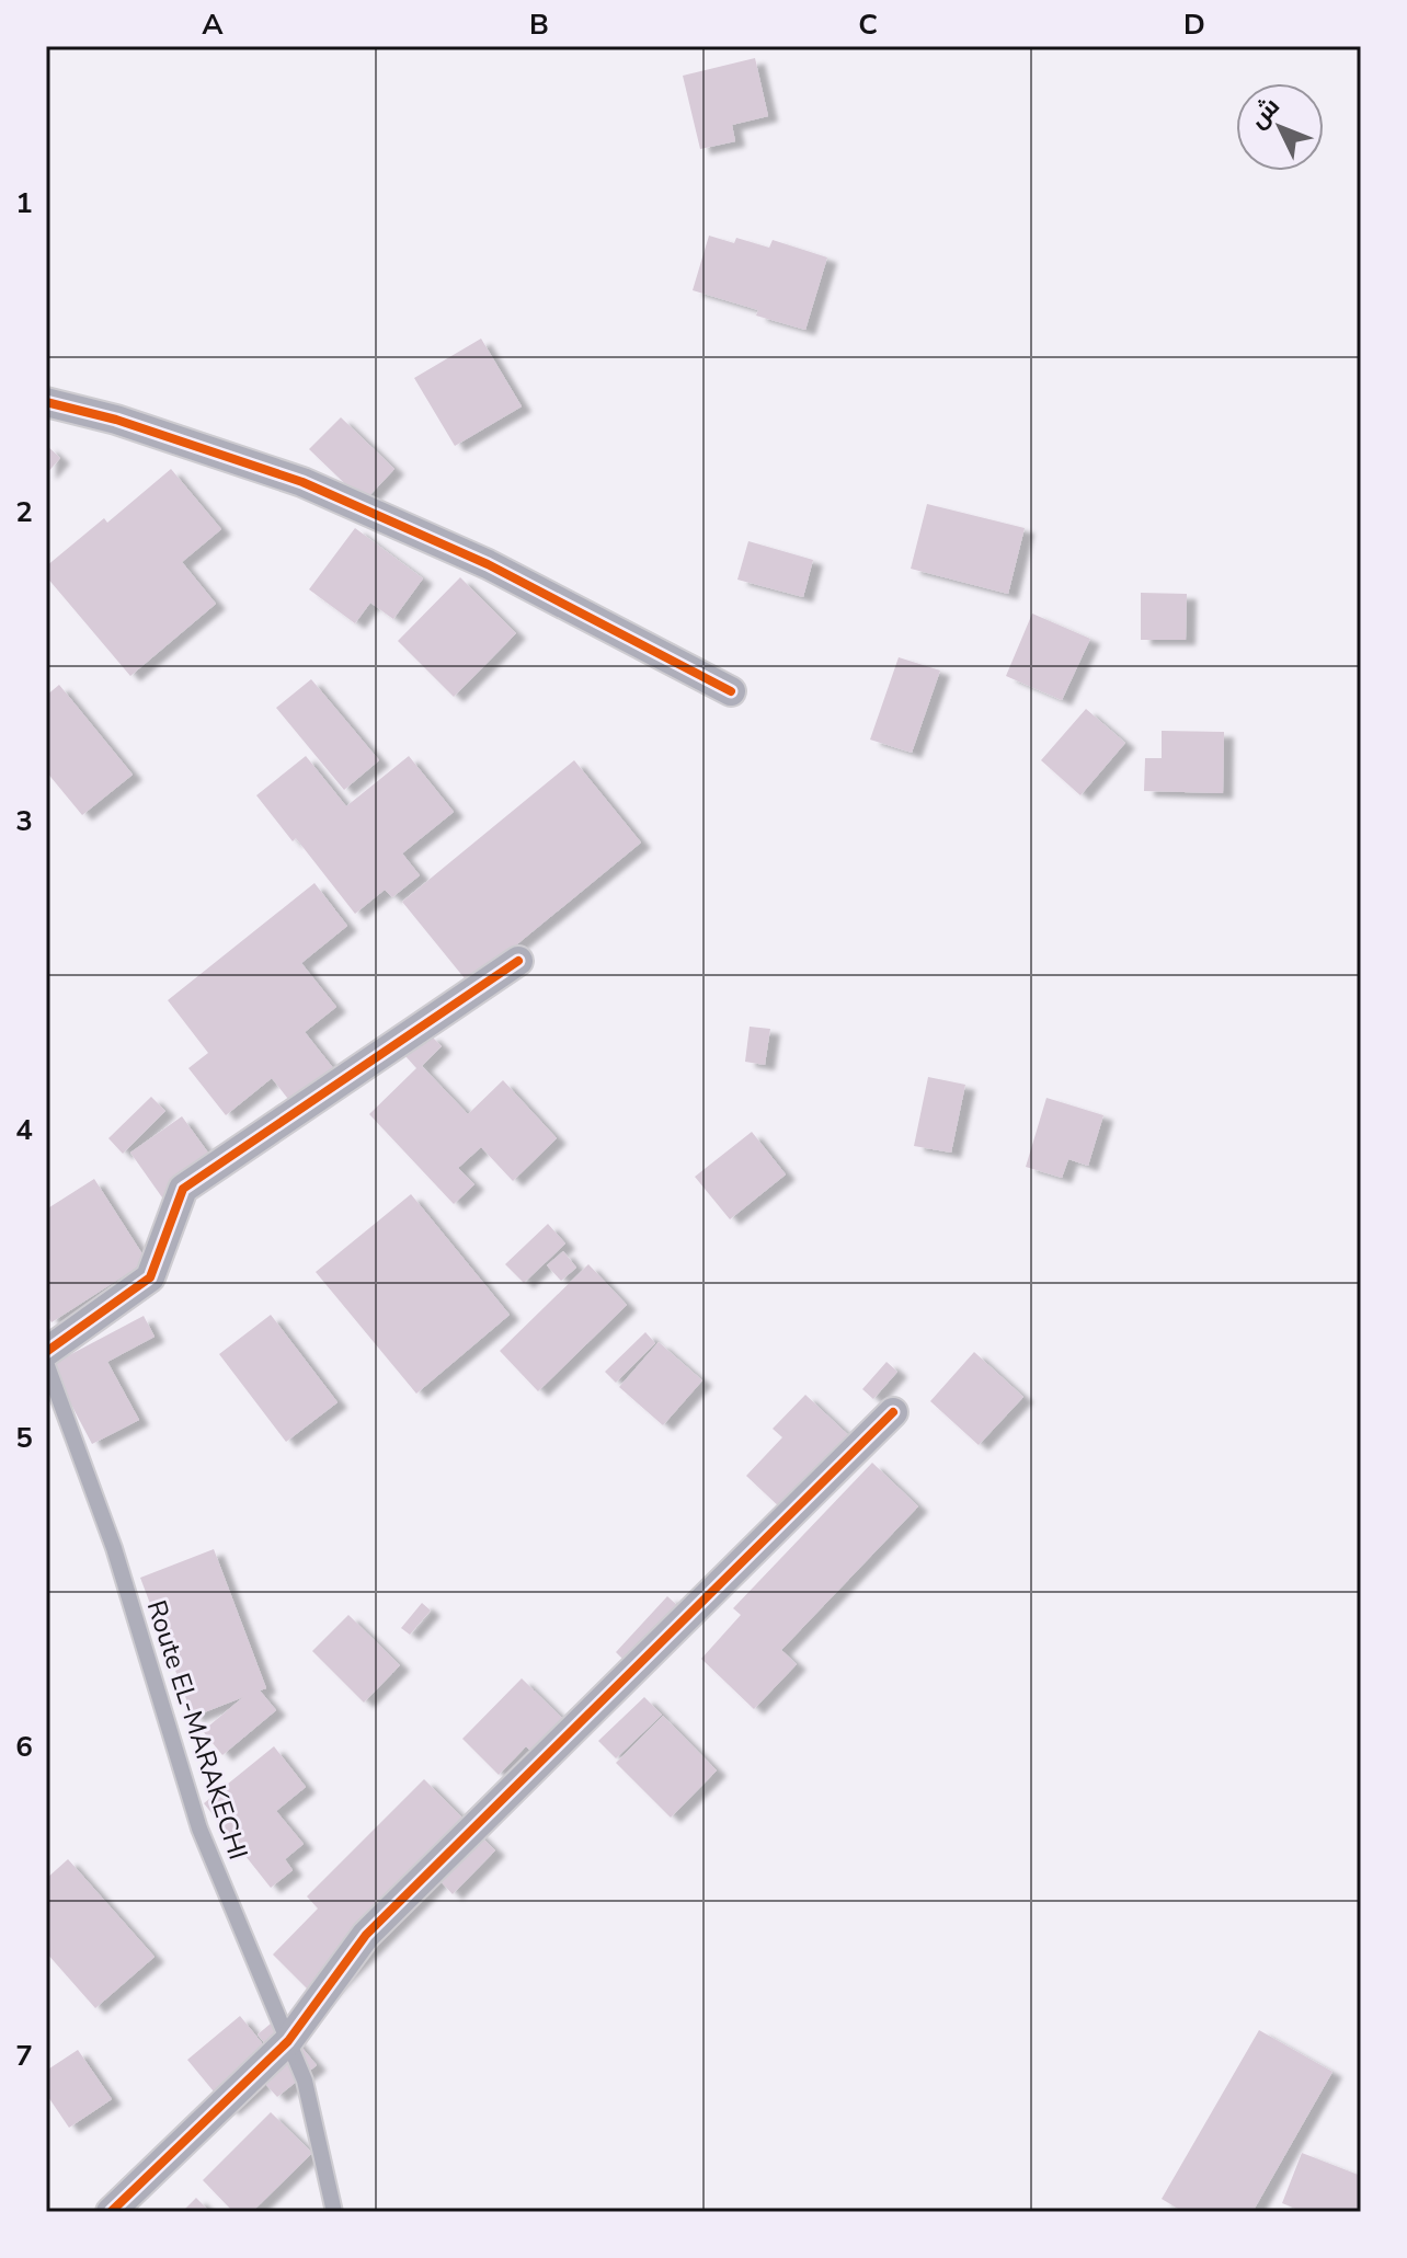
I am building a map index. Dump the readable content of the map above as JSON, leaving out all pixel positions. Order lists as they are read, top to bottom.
{
  "streets": {
    "lane": ["Route EL-MARAKECHI"]
  },
  "north": "top left",
  "grid": {
    "columns": [
      "A",
      "B",
      "C",
      "D"
    ],
    "rows": [
      "1",
      "2",
      "3",
      "4",
      "5",
      "6",
      "7"
    ]
  }
}
